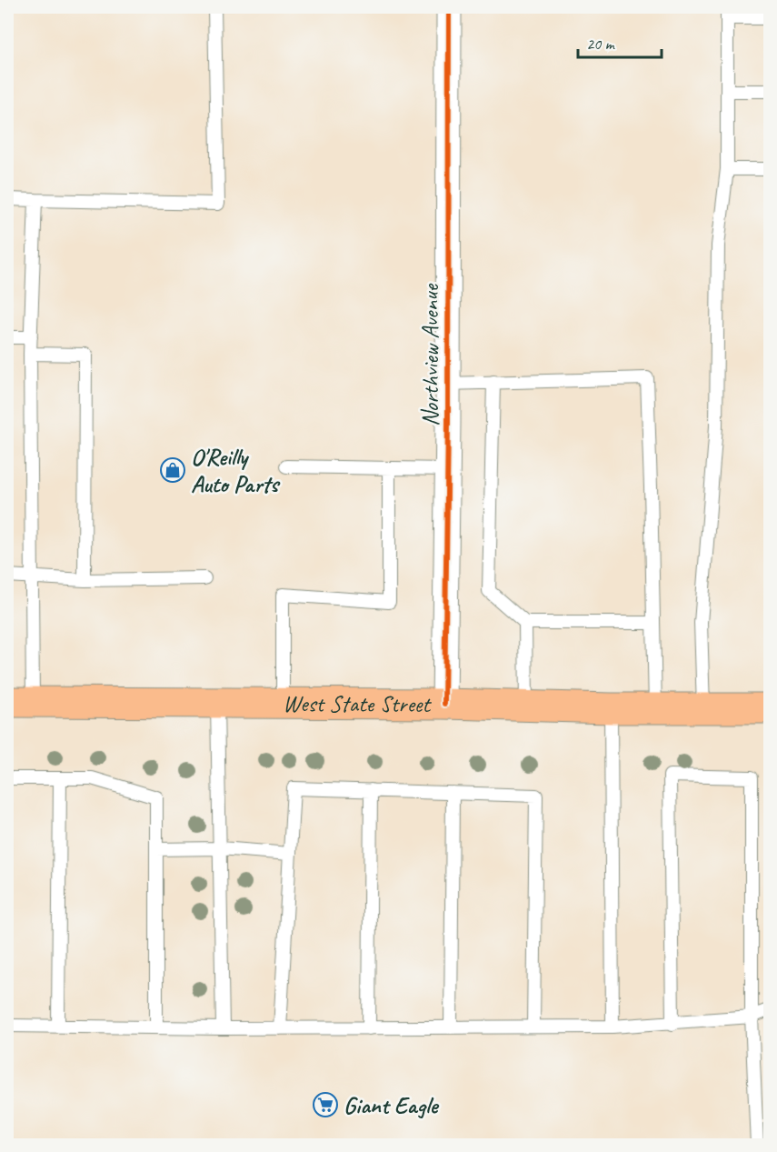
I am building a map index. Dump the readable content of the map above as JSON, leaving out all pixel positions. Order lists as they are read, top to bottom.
{
  "streets": {
    "highway": ["West State Street"],
    "street": ["Northview Avenue"]
  },
  "crossings": [
    ["Northview Avenue", "West State Street"]
  ],
  "places": {
    "shop": ["O'Reilly Auto Parts"],
    "supermarket": ["Giant Eagle"]
  },
  "scale_bar": "20 m"
}
